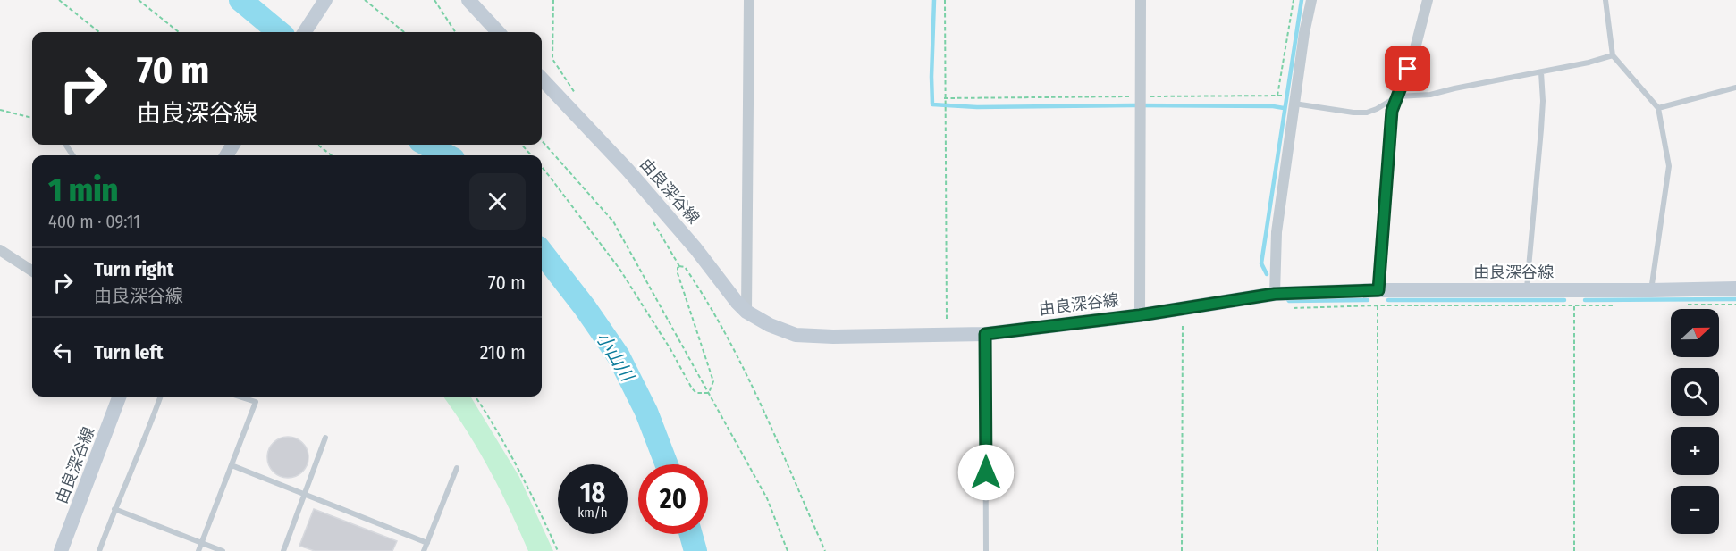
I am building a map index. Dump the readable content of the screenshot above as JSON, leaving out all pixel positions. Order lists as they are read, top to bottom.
{
  "streets": {
    "main road": ["由良深谷線"]
  },
  "water": ["小山川"],
  "north": "right",
  "page": {
    "turn": ["70 m", "由良深谷線"],
    "heading": ["1 min", "400 m · 09:11"],
    "list": [
      {
        "name": "Turn right",
        "note": "由良深谷線",
        "value": "70 m"
      },
      {
        "name": "Turn left",
        "value": "210 m"
      }
    ],
    "map_buttons": ["+", "−"],
    "speed": "18 km/h",
    "limit": "20"
  }
}
